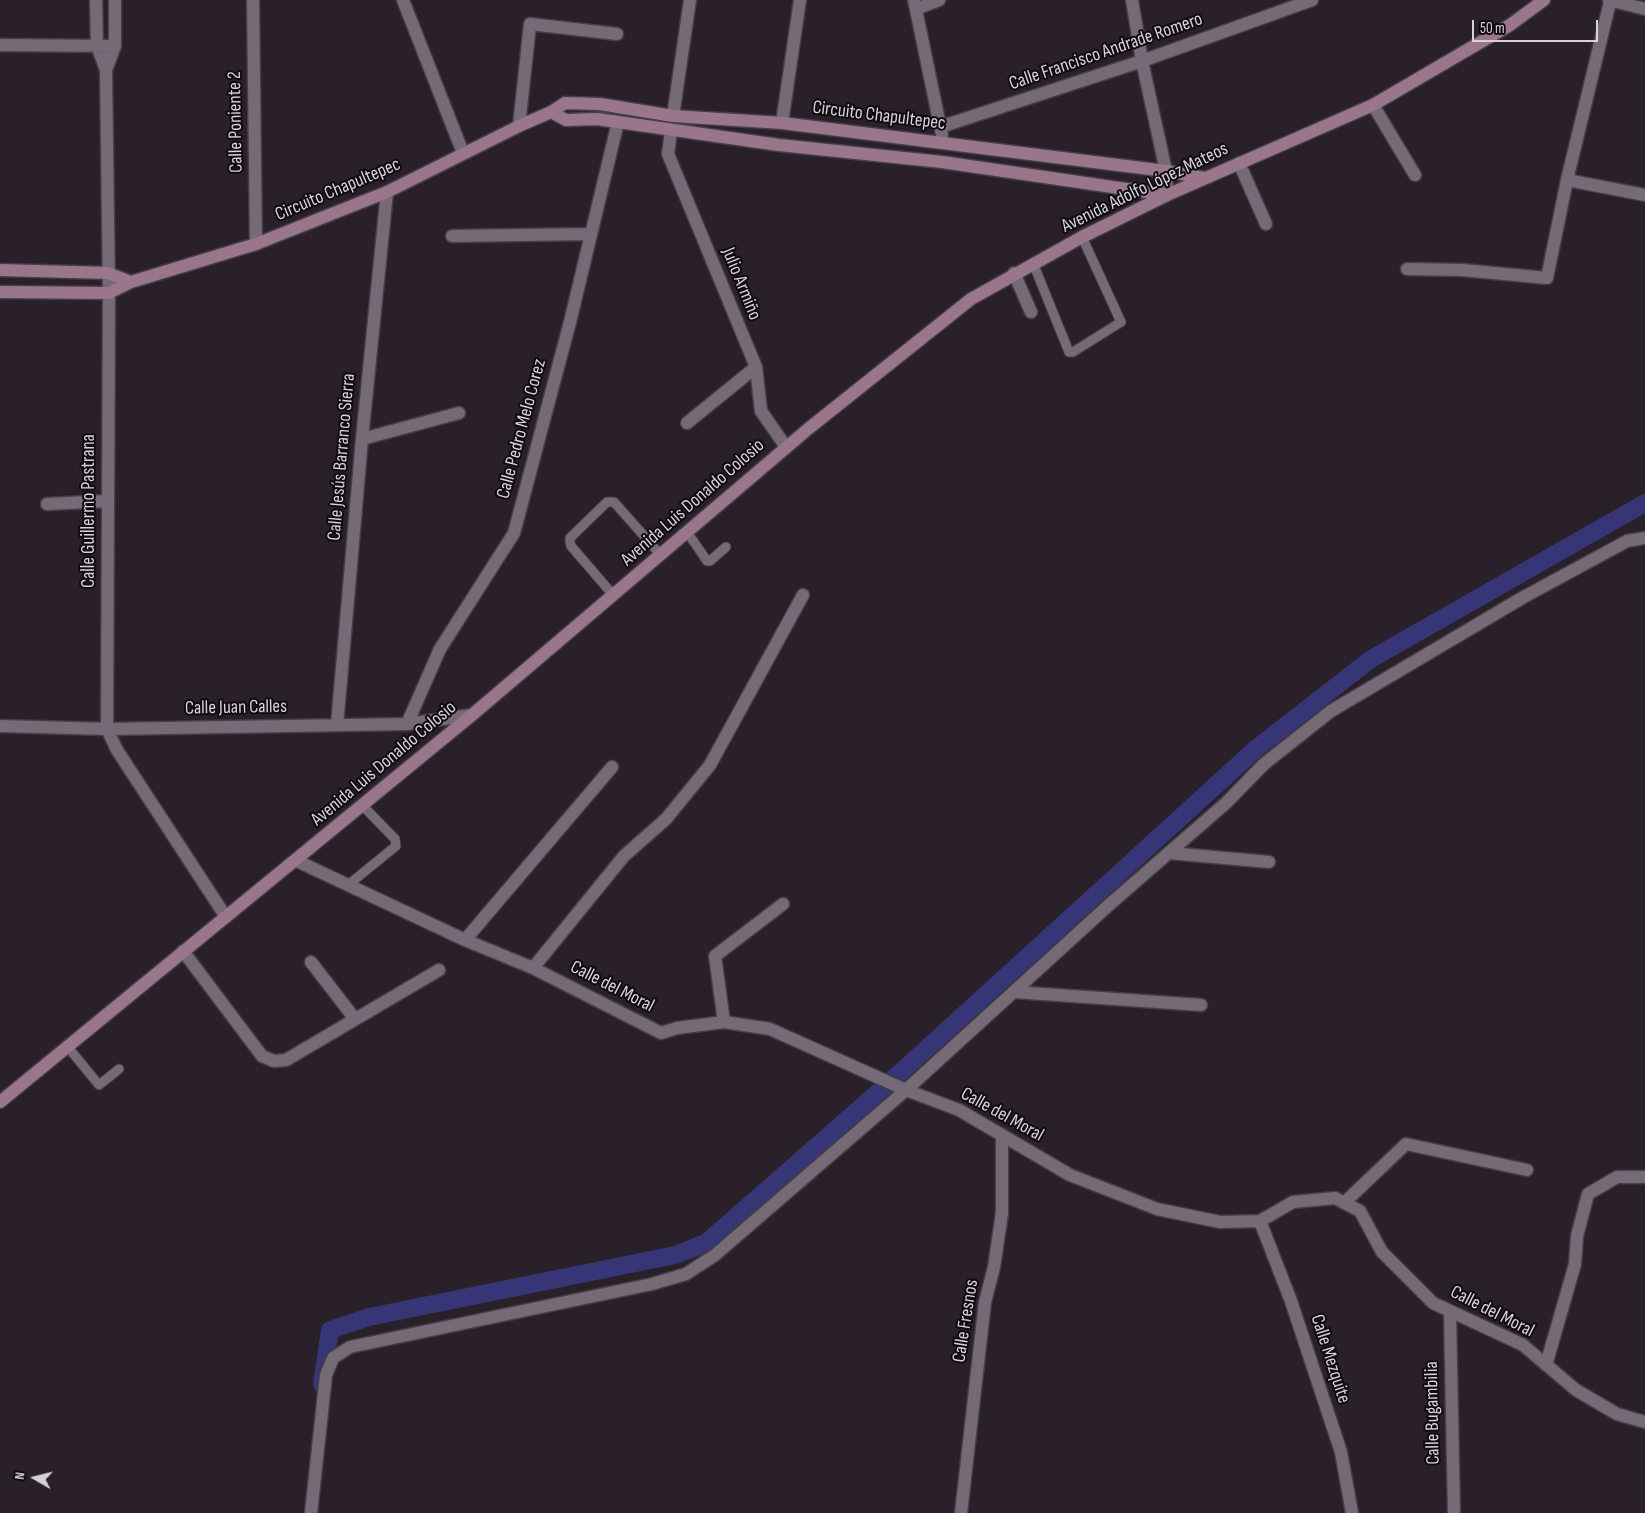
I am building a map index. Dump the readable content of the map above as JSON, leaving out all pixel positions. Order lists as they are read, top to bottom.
{
  "streets": {
    "main road": ["Circuito Chapultepec", "Avenida Adolfo López Mateos", "Avenida Luis Donaldo Colosio"],
    "street": [
      "Calle Francisco Andrade Romero",
      "Calle Poniente 2",
      "Julio Armiño",
      "Calle Pedro Melo Corez",
      "Calle Jesús Barranco Sierra",
      "Calle Guillermo Pastrana",
      "Calle Juan Calles",
      "Calle del Moral",
      "Calle Fresnos",
      "Calle Mezquite",
      "Calle Bugambilia"
    ]
  },
  "crossings": [
    ["Circuito Chapultepec", "Calle Poniente 2"],
    ["Circuito Chapultepec", "Avenida Adolfo López Mateos"],
    ["Circuito Chapultepec", "Julio Armiño"],
    ["Circuito Chapultepec", "Calle Pedro Melo Corez"],
    ["Circuito Chapultepec", "Calle Jesús Barranco Sierra"],
    ["Circuito Chapultepec", "Calle Guillermo Pastrana"],
    ["Avenida Adolfo López Mateos", "Julio Armiño"],
    ["Avenida Adolfo López Mateos", "Avenida Luis Donaldo Colosio"],
    ["Julio Armiño", "Avenida Luis Donaldo Colosio"],
    ["Calle Pedro Melo Corez", "Calle Juan Calles"],
    ["Calle Jesús Barranco Sierra", "Calle Juan Calles"],
    ["Avenida Luis Donaldo Colosio", "Calle Guillermo Pastrana"],
    ["Avenida Luis Donaldo Colosio", "Calle Juan Calles"],
    ["Avenida Luis Donaldo Colosio", "Calle del Moral"],
    ["Calle Guillermo Pastrana", "Calle Juan Calles"],
    ["Calle del Moral", "Calle Fresnos"],
    ["Calle del Moral", "Calle Mezquite"],
    ["Calle del Moral", "Calle Bugambilia"]
  ],
  "scale_bar": "50 m",
  "north": "left"
}
